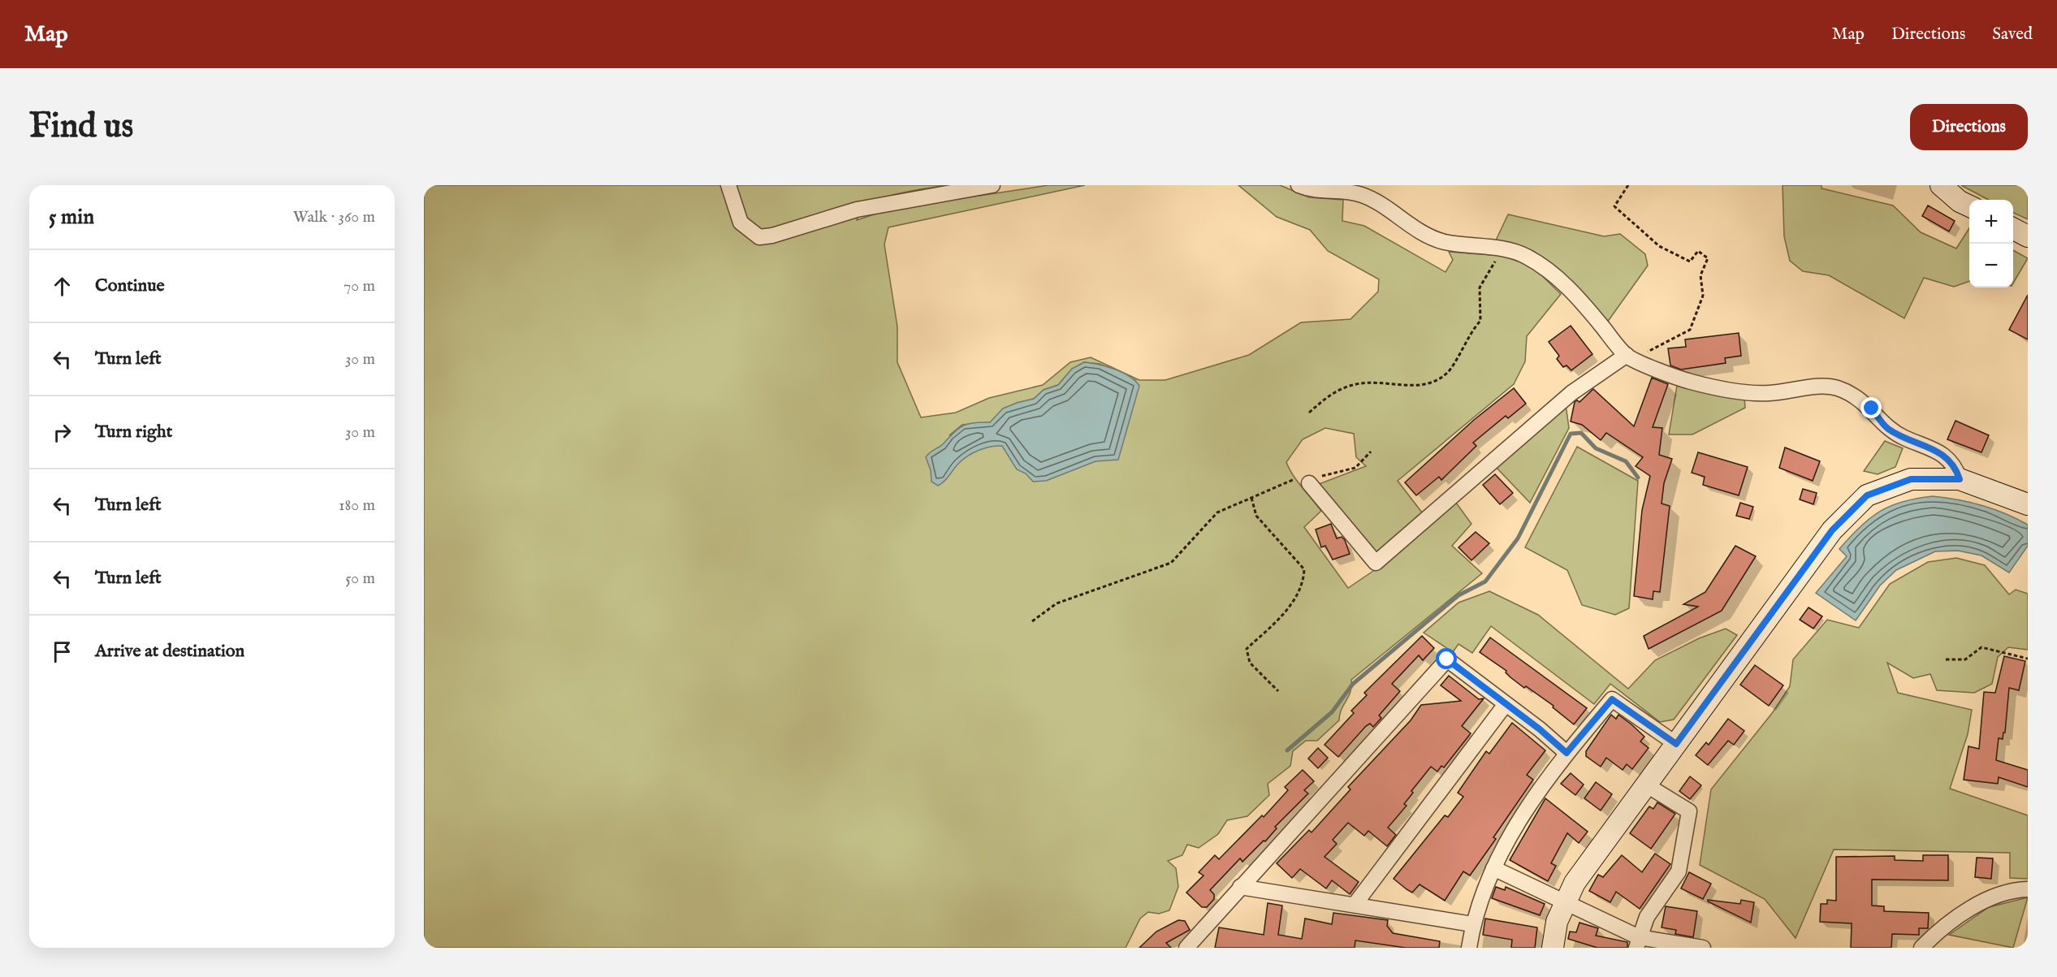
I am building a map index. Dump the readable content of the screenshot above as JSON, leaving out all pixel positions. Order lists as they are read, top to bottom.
{
  "page": {
    "header": "Map",
    "nav": ["Map", "Directions", "Saved"],
    "buttons": "Directions",
    "title": "Find us",
    "heading": ["5 min", "Walk · 360 m"],
    "map_buttons": ["+", "−"],
    "list": [
      ["Continue", "70 m"],
      ["Turn left", "30 m"],
      ["Turn right", "30 m"],
      ["Turn left", "180 m"],
      ["Turn left", "50 m"],
      "Arrive at destination"
    ]
  }
}
